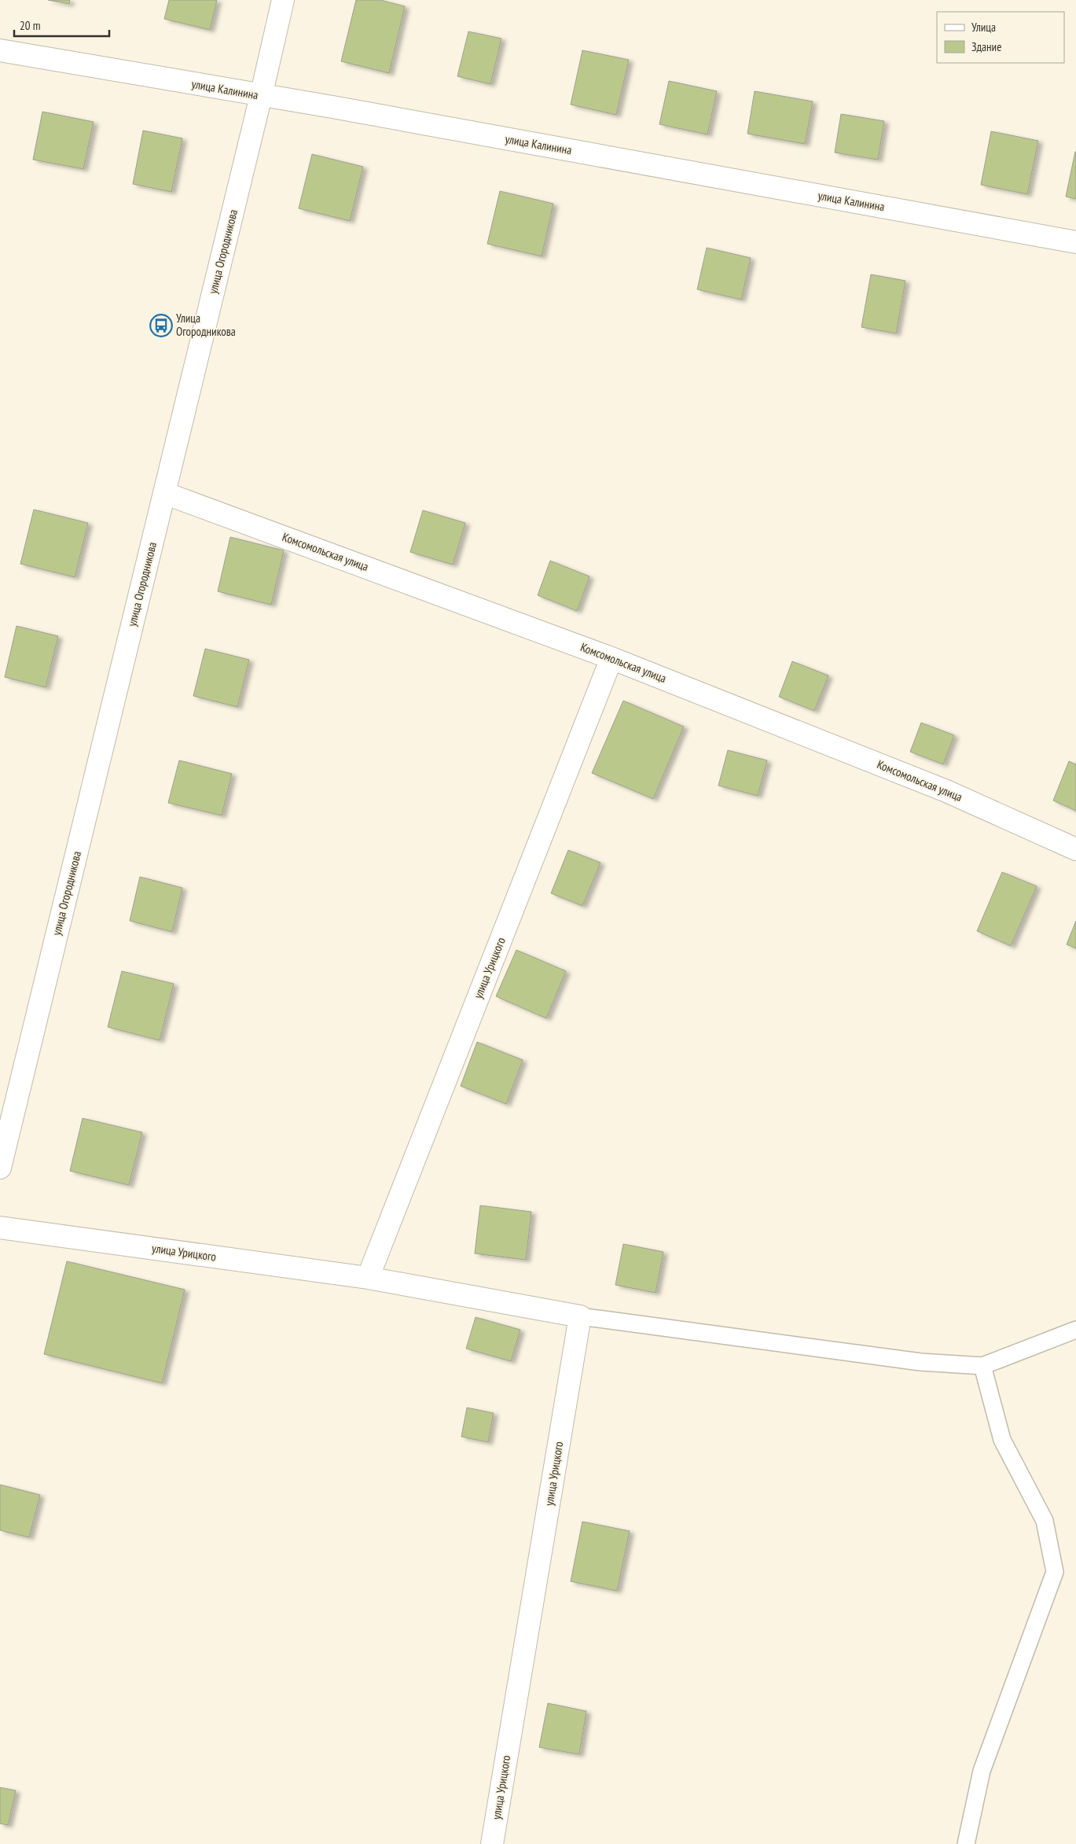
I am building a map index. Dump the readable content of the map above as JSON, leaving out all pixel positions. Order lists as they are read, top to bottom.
{
  "streets": {
    "street": [
      "улица Калинина",
      "улица Огородникова",
      "Комсомольская улица",
      "улица Урицкого"
    ]
  },
  "crossings": [
    ["улица Калинина", "улица Огородникова"],
    ["улица Огородникова", "Комсомольская улица"],
    ["Комсомольская улица", "улица Урицкого"]
  ],
  "places": {
    "bus stop": ["Улица Огородникова"]
  },
  "legend": ["Улица", "Здание"],
  "scale_bar": "20 m"
}
